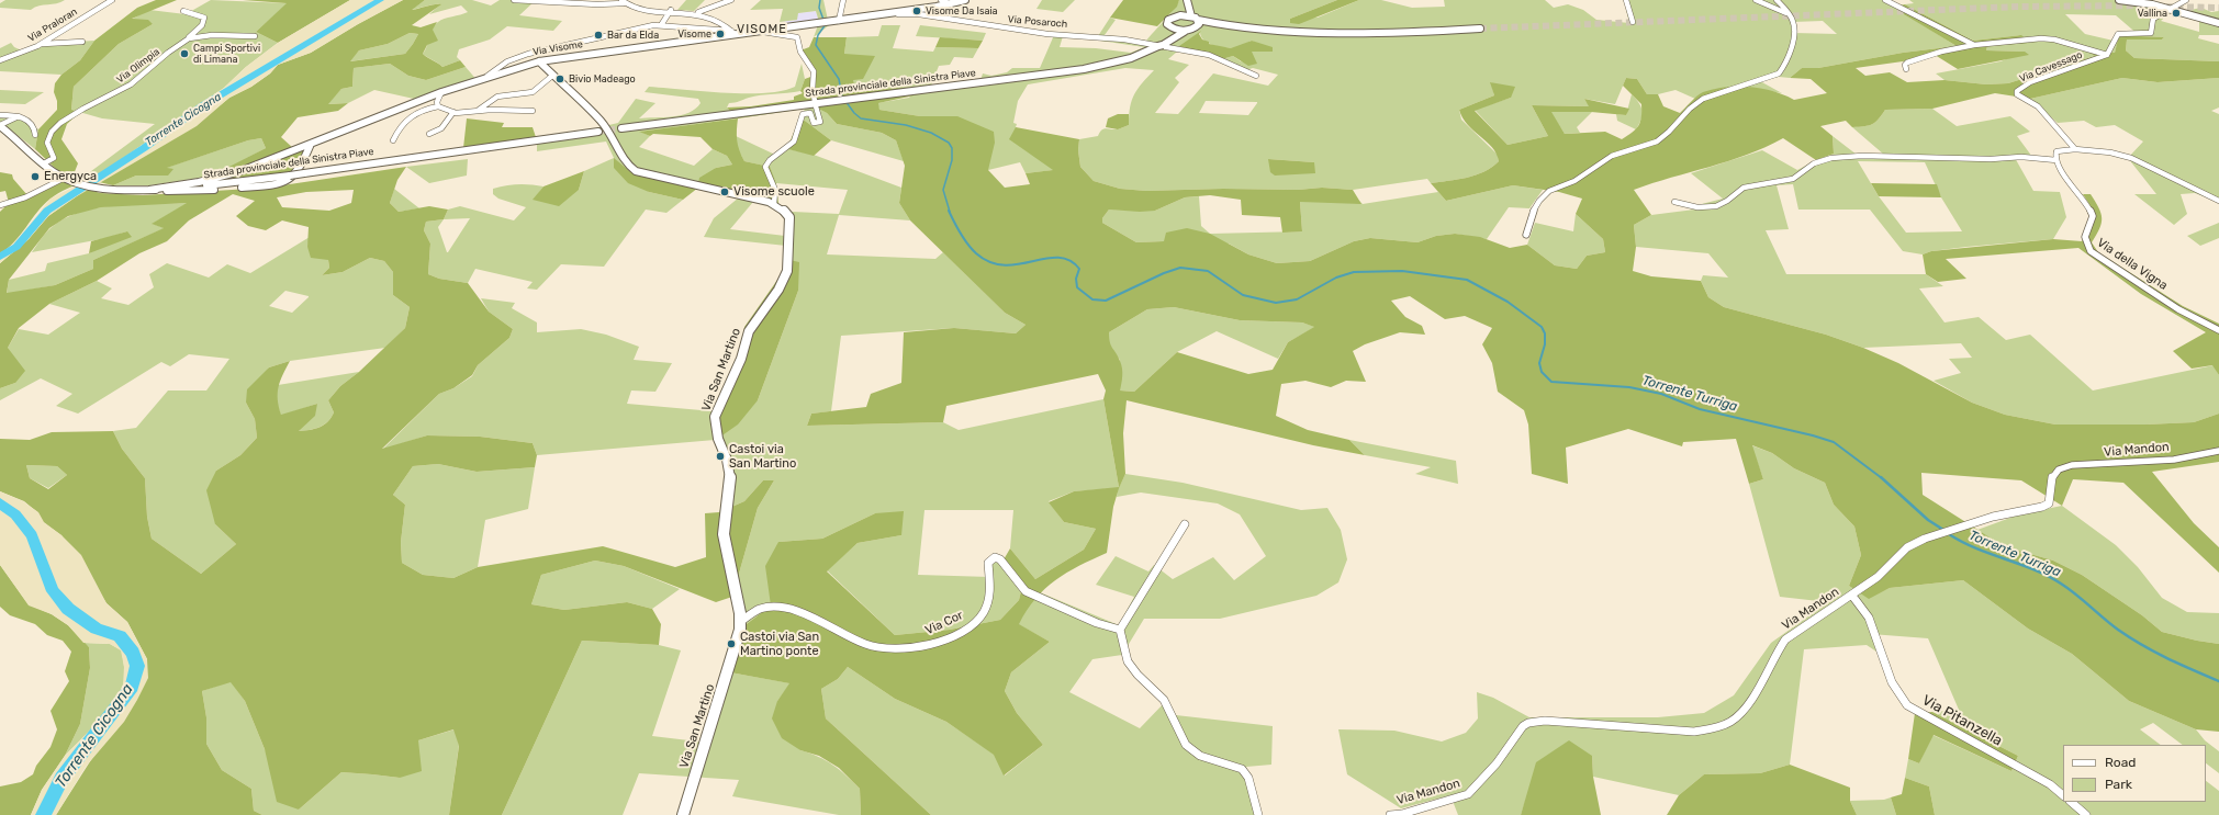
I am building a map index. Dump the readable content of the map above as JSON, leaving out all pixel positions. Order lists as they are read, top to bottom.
{
  "streets": {
    "street": [
      "Via Posaroch",
      "Via Praloran",
      "Via Visome",
      "Via Olimpia",
      "Via Cavessago",
      "Strada provinciale della Sinistra Piave",
      "Via della Vigna",
      "Via San Martino",
      "Via Mandon",
      "Via Cor",
      "Via Pitanzella"
    ]
  },
  "crossings": [
    ["Via Posaroch", "Strada provinciale della Sinistra Piave"],
    ["Via Visome", "Strada provinciale della Sinistra Piave"],
    ["Via Visome", "Via San Martino"],
    ["Via Olimpia", "Strada provinciale della Sinistra Piave"],
    ["Via San Martino", "Via Cor"],
    ["Via Mandon", "Via Pitanzella"]
  ],
  "districts": ["VISOME"],
  "water": ["Torrente Cicogna", "Torrente Turriga"],
  "places": [
    "Visome Da Isaia",
    "Vallina",
    "Visome",
    "Bar da Elda",
    "Campi Sportivi di Limana",
    "Bivio Madeago",
    "Energyca",
    "Visome scuole",
    "Castoi via San Martino",
    "Castoi via San Martino ponte"
  ],
  "legend": ["Road", "Park"]
}
